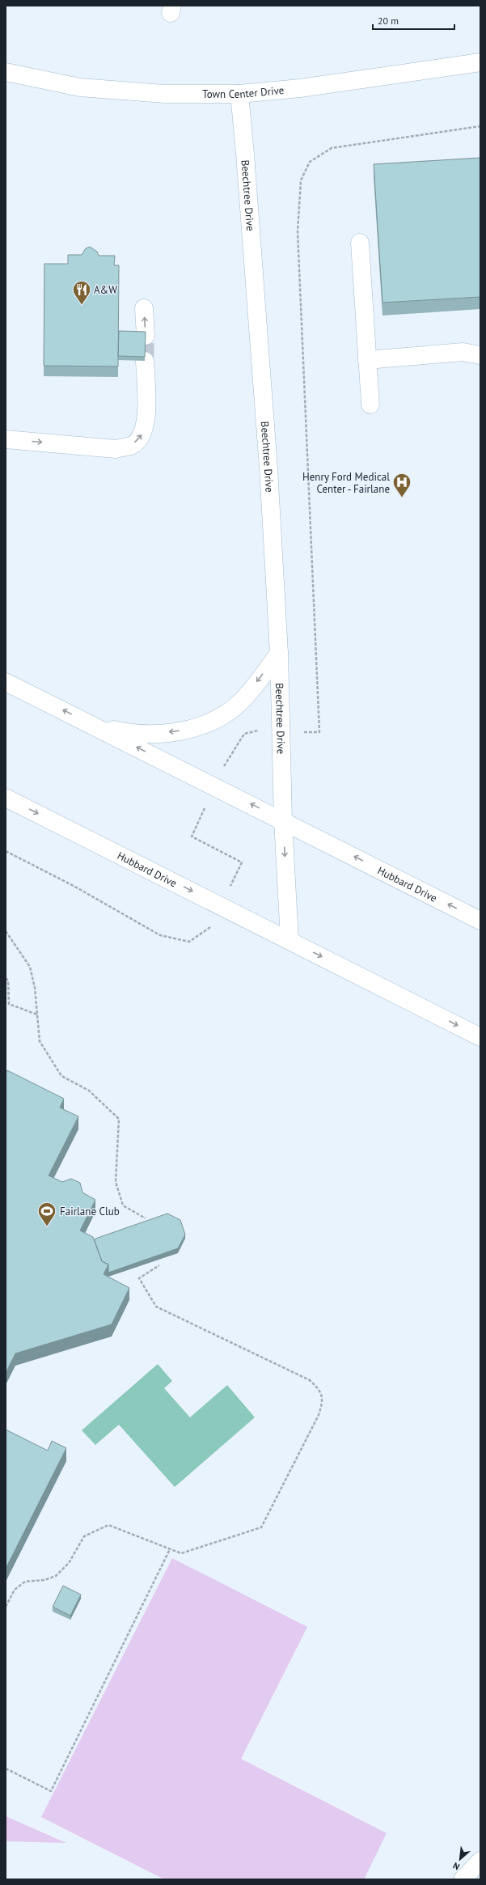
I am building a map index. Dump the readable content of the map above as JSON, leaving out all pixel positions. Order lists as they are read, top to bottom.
{
  "streets": {
    "street": ["Town Center Drive", "Beechtree Drive", "Hubbard Drive"]
  },
  "crossings": [
    ["Town Center Drive", "Beechtree Drive"],
    ["Beechtree Drive", "Hubbard Drive"]
  ],
  "places": {
    "restaurant": ["A&W"],
    "hospital": ["Henry Ford Medical Center - Fairlane"],
    "sports": ["Fairlane Club"]
  },
  "scale_bar": "20 m",
  "north": "bottom left"
}
